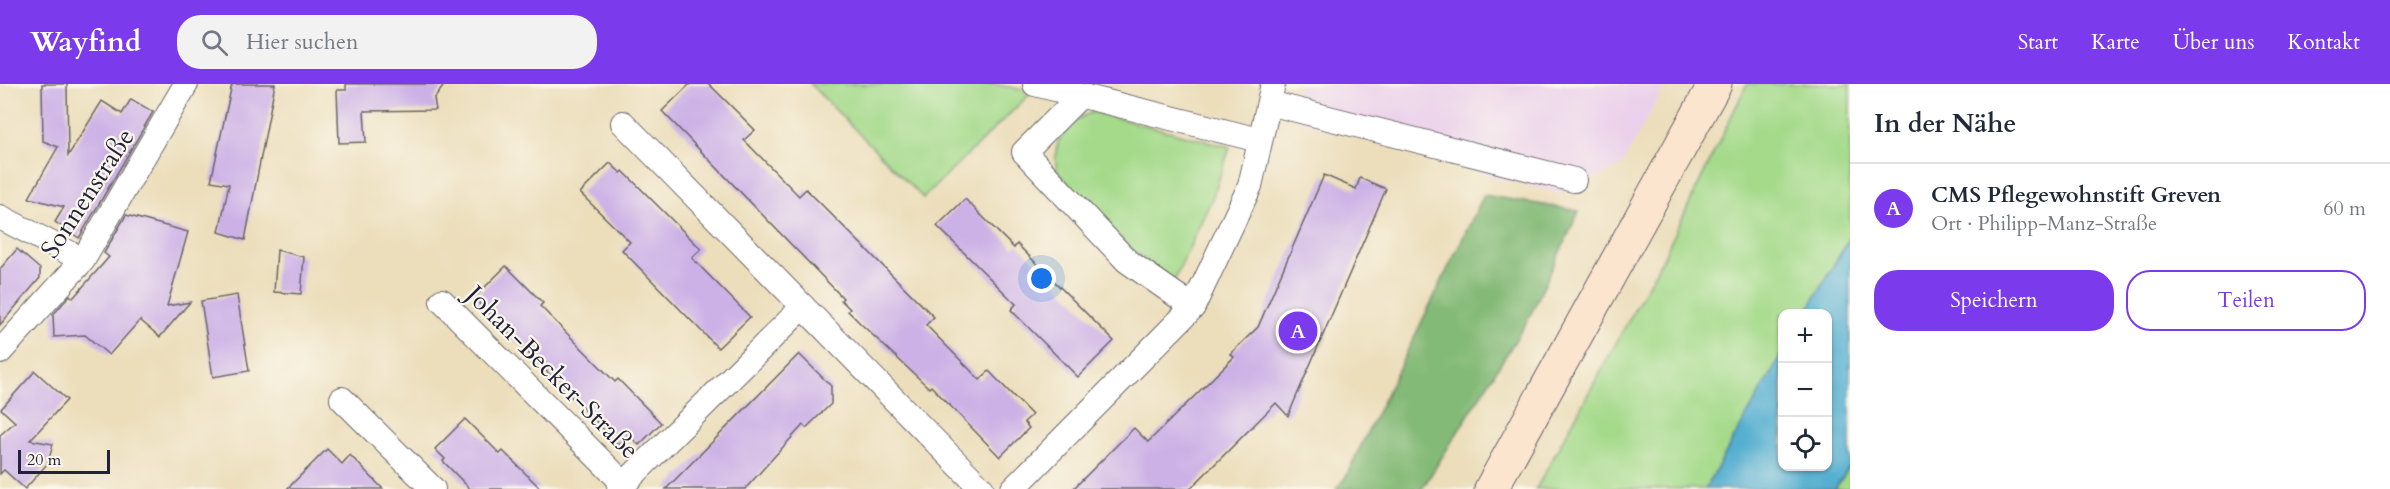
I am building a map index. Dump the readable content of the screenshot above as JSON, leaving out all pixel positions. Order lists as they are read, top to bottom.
{
  "streets": {
    "street": ["Sonnenstraße", "Johan-Becker-Straße"]
  },
  "scale_bar": "20 m",
  "page": {
    "header": "Wayfind",
    "search": "Hier suchen",
    "nav": [
      "Start",
      "Karte",
      "Über uns",
      "Kontakt"
    ],
    "heading": "In der Nähe",
    "list": [
      {
        "mark": "A",
        "name": "CMS Pflegewohnstift Greven",
        "note": "Ort · Philipp-Manz-Straße",
        "value": "60 m"
      }
    ],
    "buttons": ["Speichern", "Teilen"],
    "map_buttons": ["+", "−"],
    "pins": "A",
    "scale": "20 m"
  }
}
